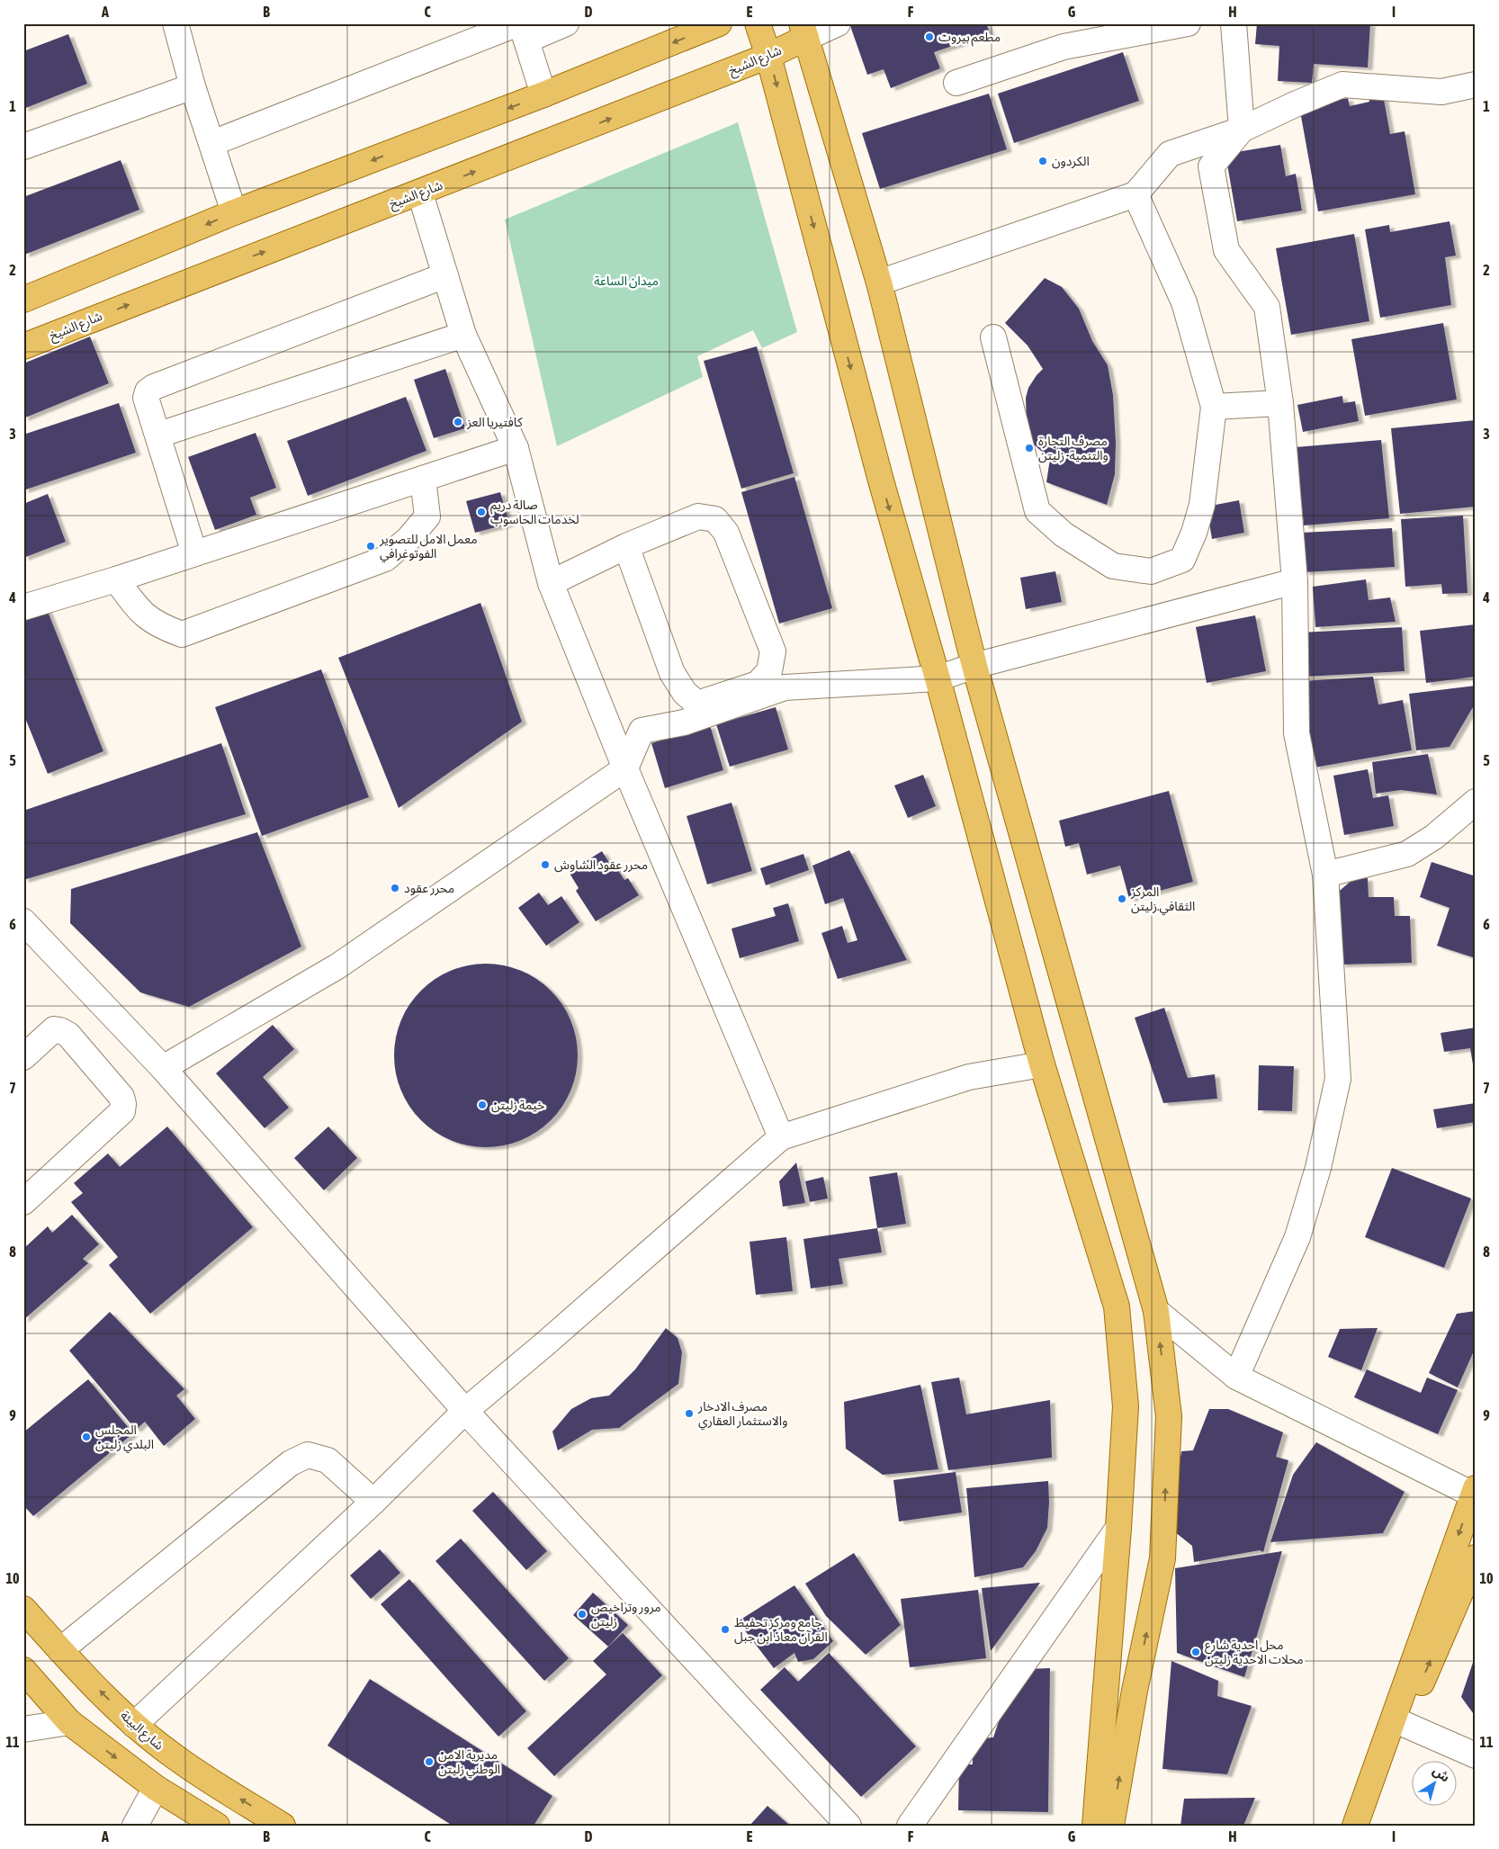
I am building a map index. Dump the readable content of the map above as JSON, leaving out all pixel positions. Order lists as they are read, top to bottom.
{
  "streets": {
    "main road": ["شارع الشيخ", "شارع البيئة"]
  },
  "parks": ["ميدان الساعة"],
  "places": [
    "مطعم بيروت",
    "الكردون",
    "كافتيريا العز",
    "مصرف التجارة والتنمية- زليتن",
    "صالة دريم لخدمات الحاسوب",
    "معمل الامل للتصوير الفوتوغرافي",
    "محرر عقود الشاوش",
    "محرر عقود",
    "المركز الثقافي.زليتن",
    "خيمة زليتن",
    "مصرف اﻻدخار واﻻستثمار العقاري",
    "المجلس البلدي زليتن",
    "مرور وتراخيص زليتن",
    "جامع ومركز تحفيظ القرآن معاذ ابن جبل",
    "محل احدية شارع محلات الاحدية زليتن",
    "مديرية الامن الوطني زليتن"
  ],
  "north": "top right",
  "grid": {
    "columns": [
      "A",
      "B",
      "C",
      "D",
      "E",
      "F",
      "G",
      "H",
      "I"
    ],
    "rows": [
      "1",
      "2",
      "3",
      "4",
      "5",
      "6",
      "7",
      "8",
      "9",
      "10",
      "11"
    ]
  }
}
